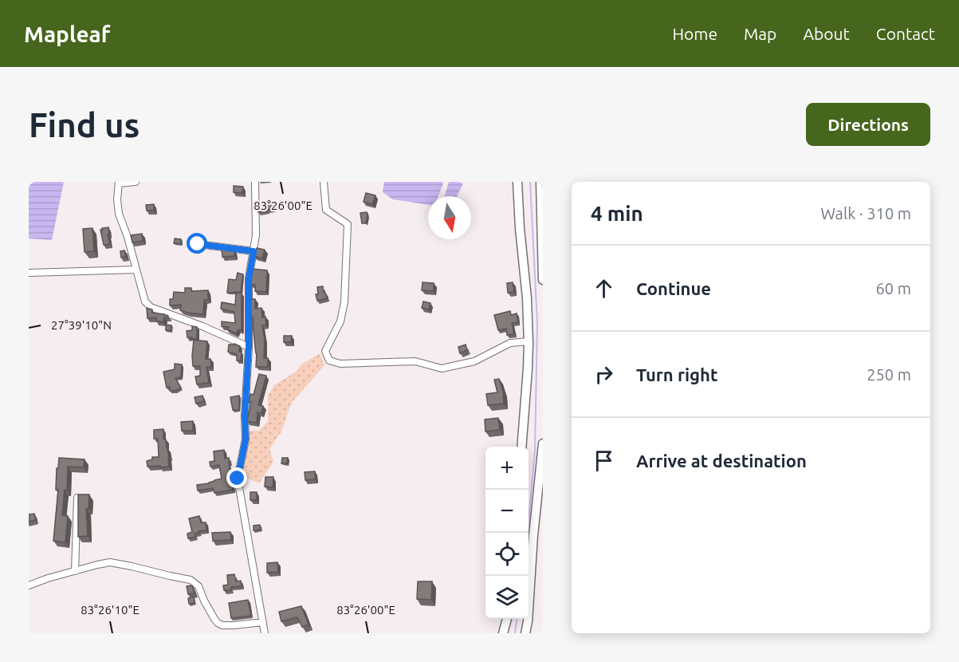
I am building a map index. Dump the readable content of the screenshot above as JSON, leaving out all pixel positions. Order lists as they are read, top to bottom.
{
  "north": "bottom",
  "page": {
    "header": "Mapleaf",
    "nav": [
      "Home",
      "Map",
      "About",
      "Contact"
    ],
    "buttons": "Directions",
    "title": "Find us",
    "heading": ["4 min", "Walk · 310 m"],
    "list": [
      ["Continue", "60 m"],
      ["Turn right", "250 m"],
      "Arrive at destination"
    ],
    "map_buttons": ["+", "−"]
  },
  "coordinates": ["83°26'00\"E", "27°39'10\"N", "83°26'10\"E"]
}
